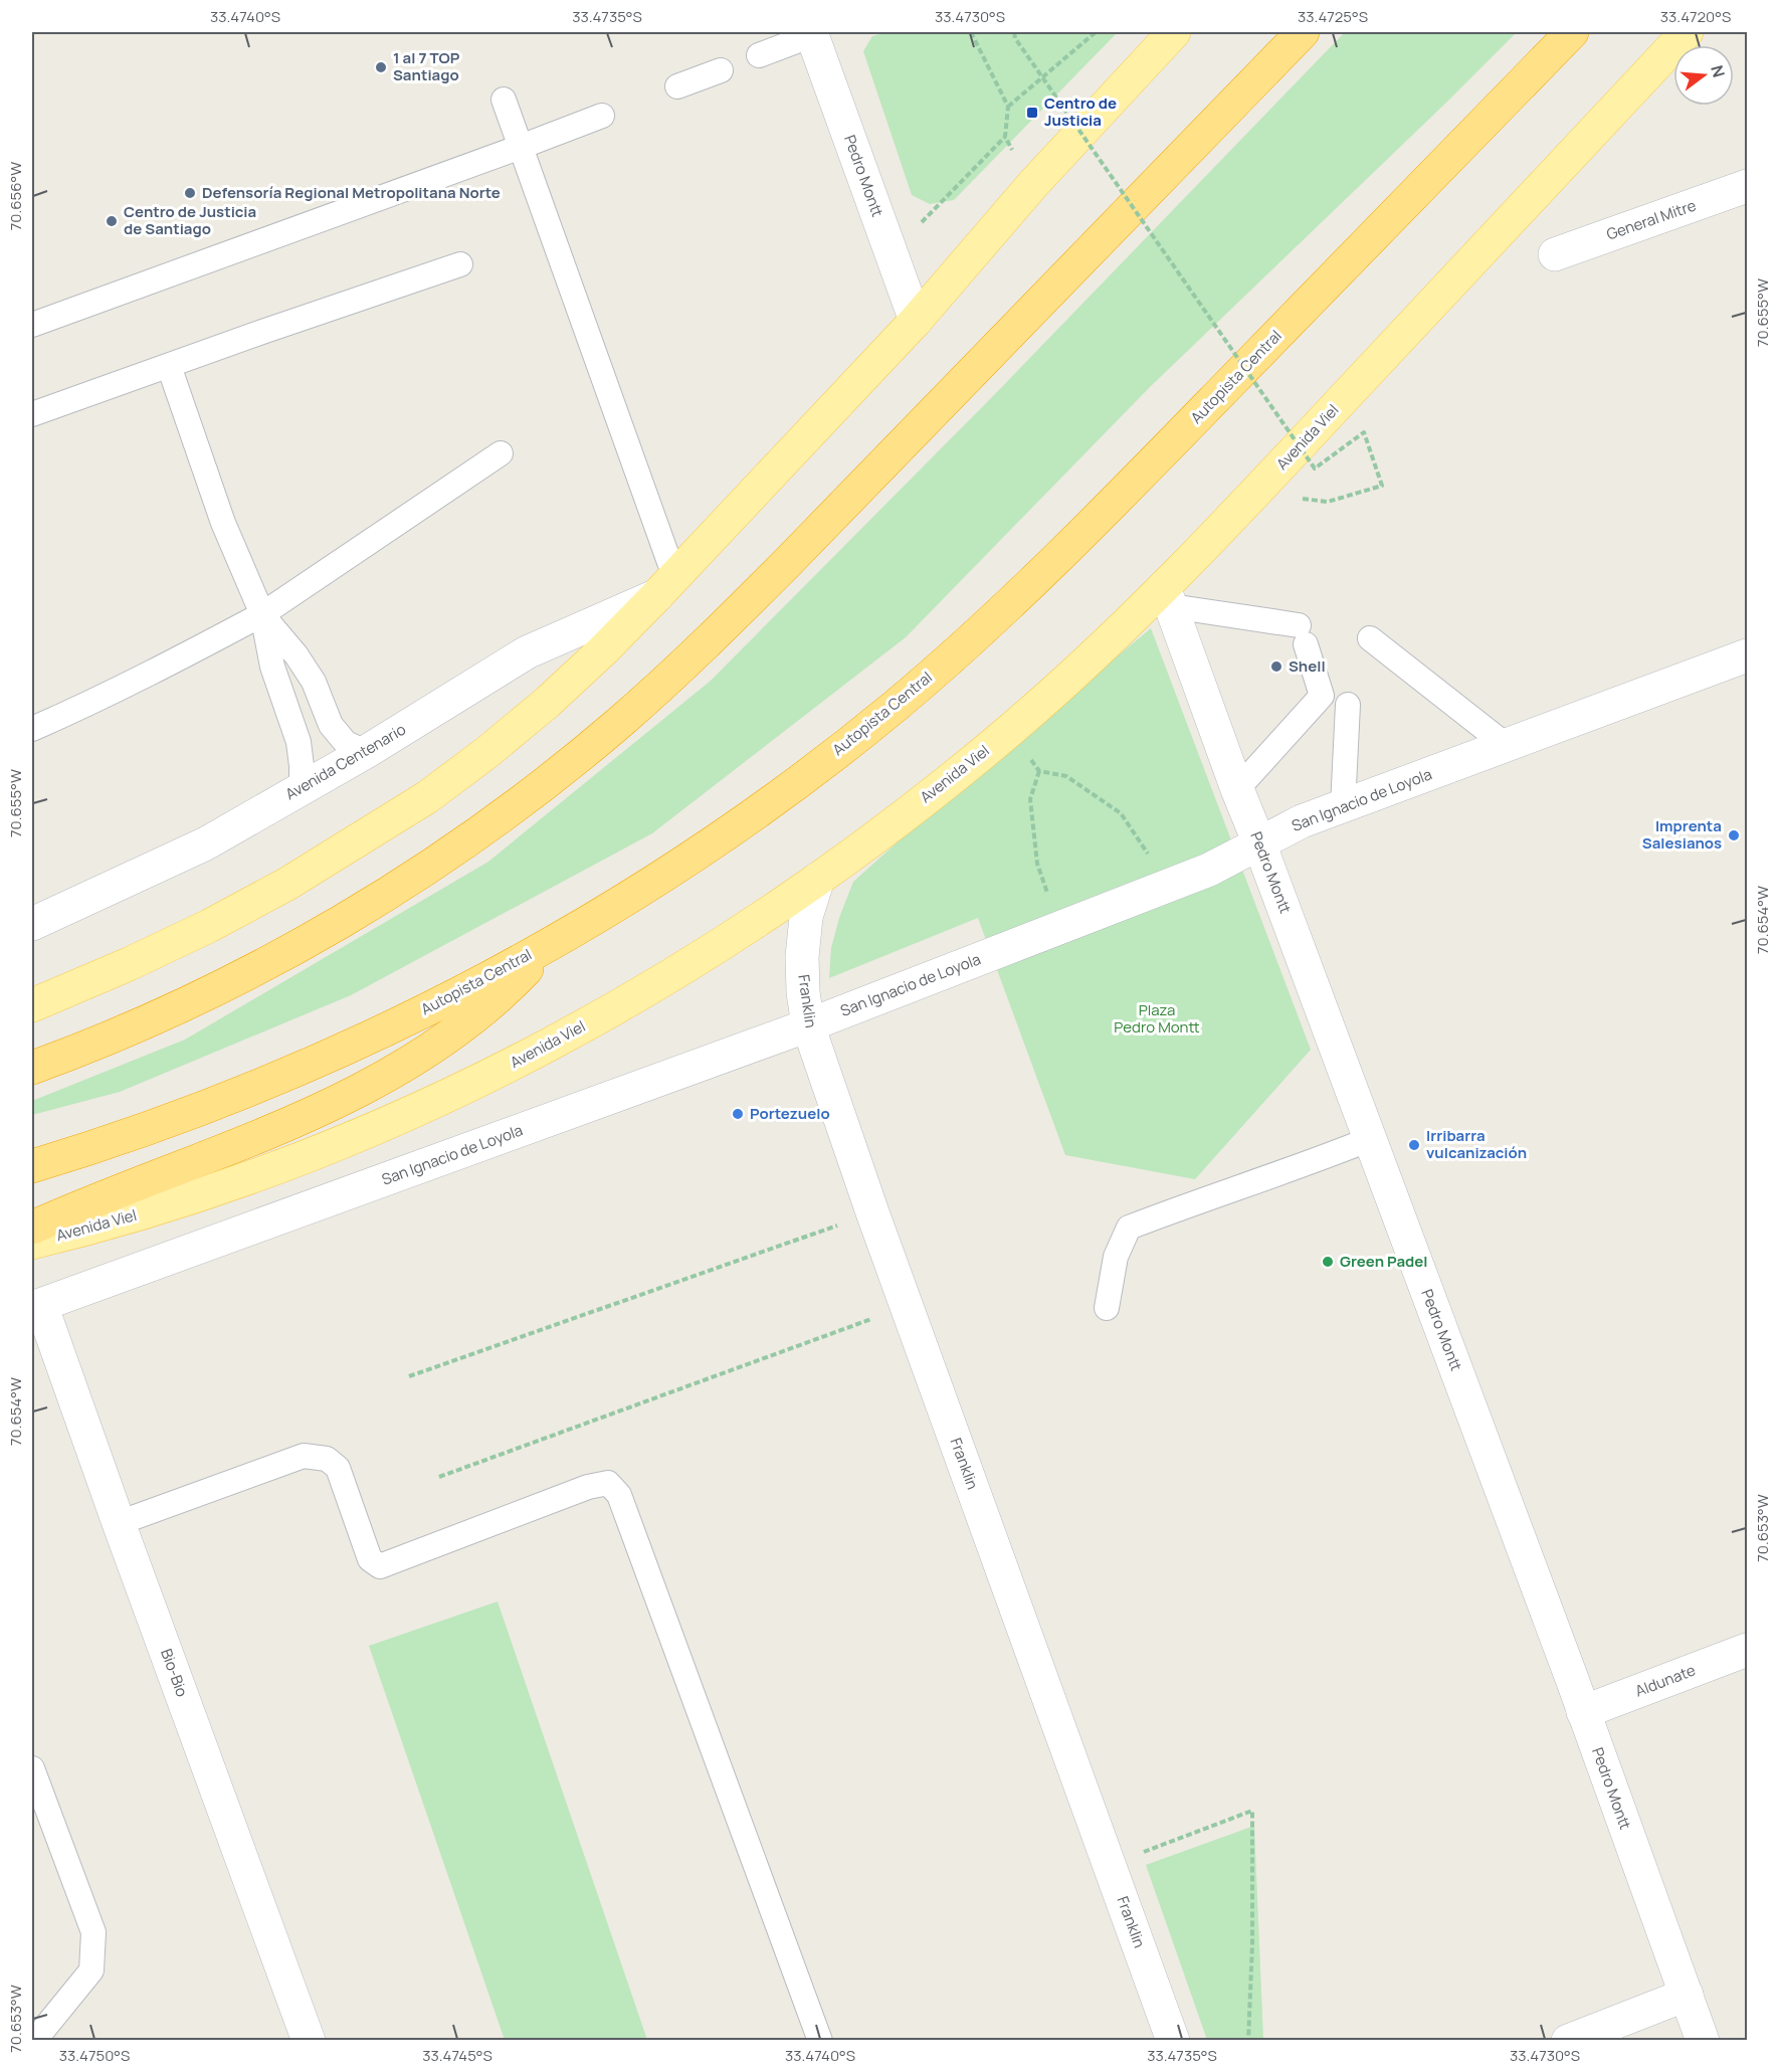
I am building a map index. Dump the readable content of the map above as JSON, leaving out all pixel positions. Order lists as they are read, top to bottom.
{
  "streets": {
    "highway": ["Autopista Central"],
    "main road": ["Avenida Viel"],
    "street": [
      "Pedro Montt",
      "General Mitre",
      "Avenida Centenario",
      "San Ignacio de Loyola",
      "Franklin",
      "Bio-Bio",
      "Aldunate"
    ]
  },
  "crossings": [
    ["Pedro Montt", "Avenida Viel"],
    ["Pedro Montt", "San Ignacio de Loyola"],
    ["Pedro Montt", "Aldunate"],
    ["Avenida Viel", "Franklin"],
    ["San Ignacio de Loyola", "Franklin"],
    ["San Ignacio de Loyola", "Bio-Bio"]
  ],
  "parks": ["Plaza Pedro Montt"],
  "places": {
    "other": [
      "1 al 7 TOP Santiago",
      "Defensoría Regional Metropolitana Norte",
      "Centro de Justicia de Santiago",
      "Shell",
      "Imprenta Salesianos",
      "Portezuelo",
      "Irribarra vulcanización",
      "Green Padel"
    ],
    "transit": ["Centro de Justicia"]
  },
  "north": "right",
  "coordinates": [
    "33.4740°S",
    "33.4735°S",
    "33.4730°S",
    "33.4725°S",
    "33.4720°S",
    "70.656°W",
    "70.655°W",
    "70.654°W",
    "70.653°W",
    "33.4750°S",
    "33.4745°S"
  ]
}
